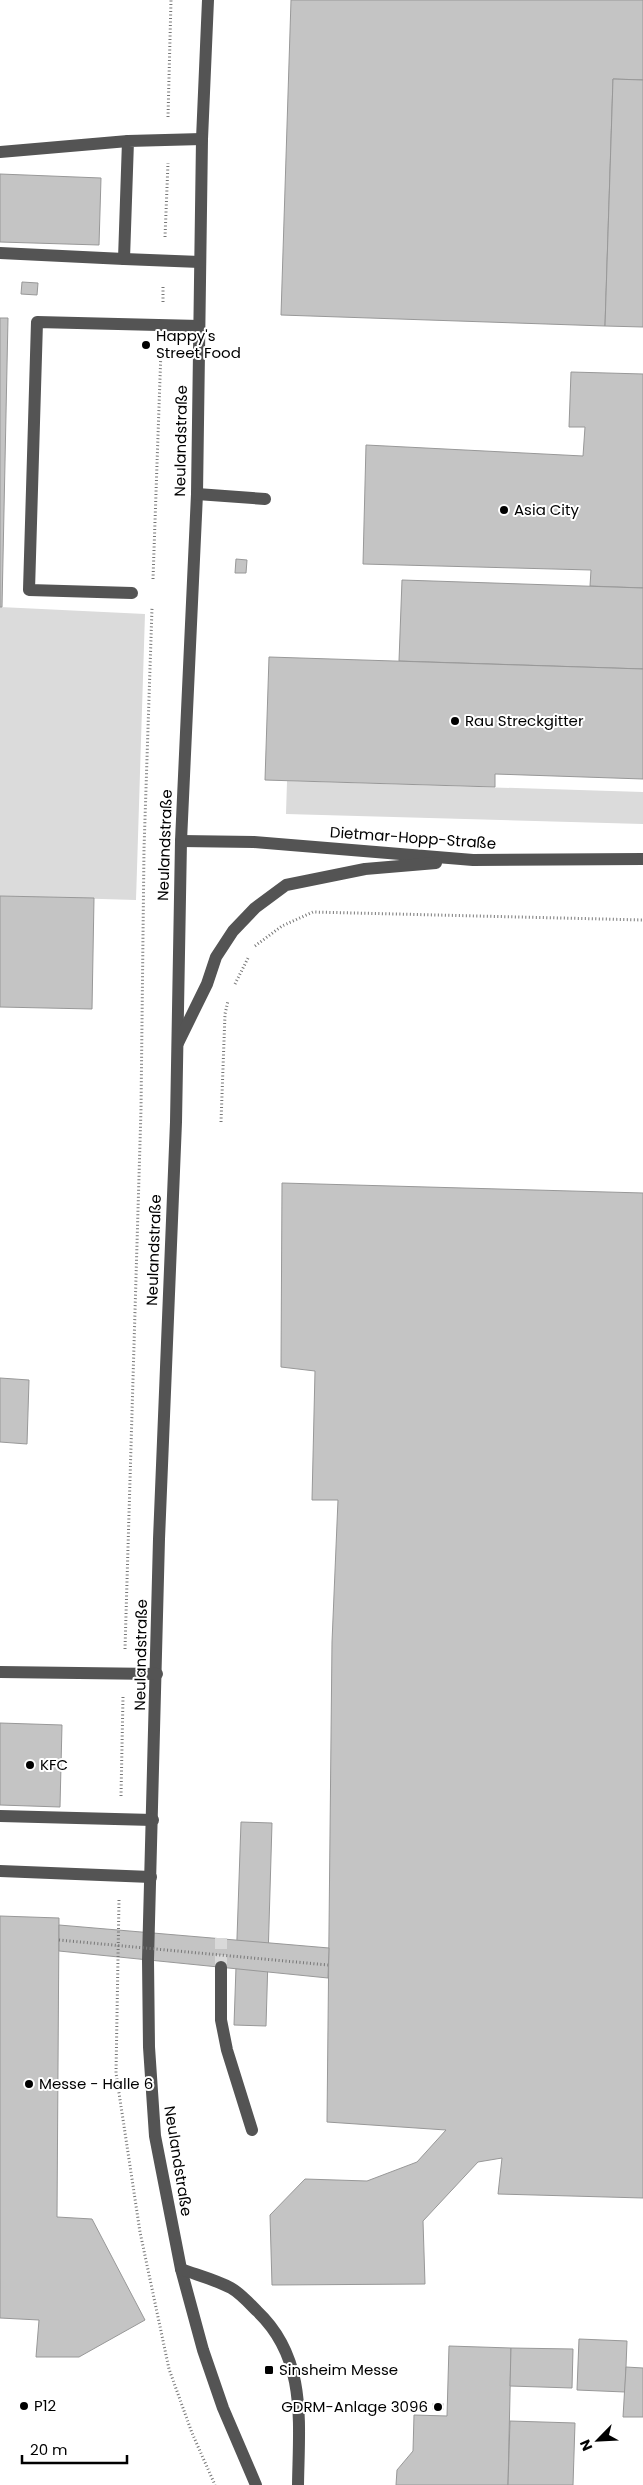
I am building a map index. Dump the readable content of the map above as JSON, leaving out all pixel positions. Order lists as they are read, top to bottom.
{
  "streets": {
    "street": ["Neulandstraße", "Dietmar-Hopp-Straße"]
  },
  "crossings": [
    ["Neulandstraße", "Dietmar-Hopp-Straße"]
  ],
  "places": {
    "other": [
      "Happy's Street Food",
      "Asia City",
      "Rau Streckgitter",
      "KFC",
      "Messe - Halle 6",
      "P12",
      "GDRM-Anlage 3096"
    ],
    "transit": ["Sinsheim Messe"]
  },
  "scale_bar": "20 m",
  "north": "bottom left"
}
